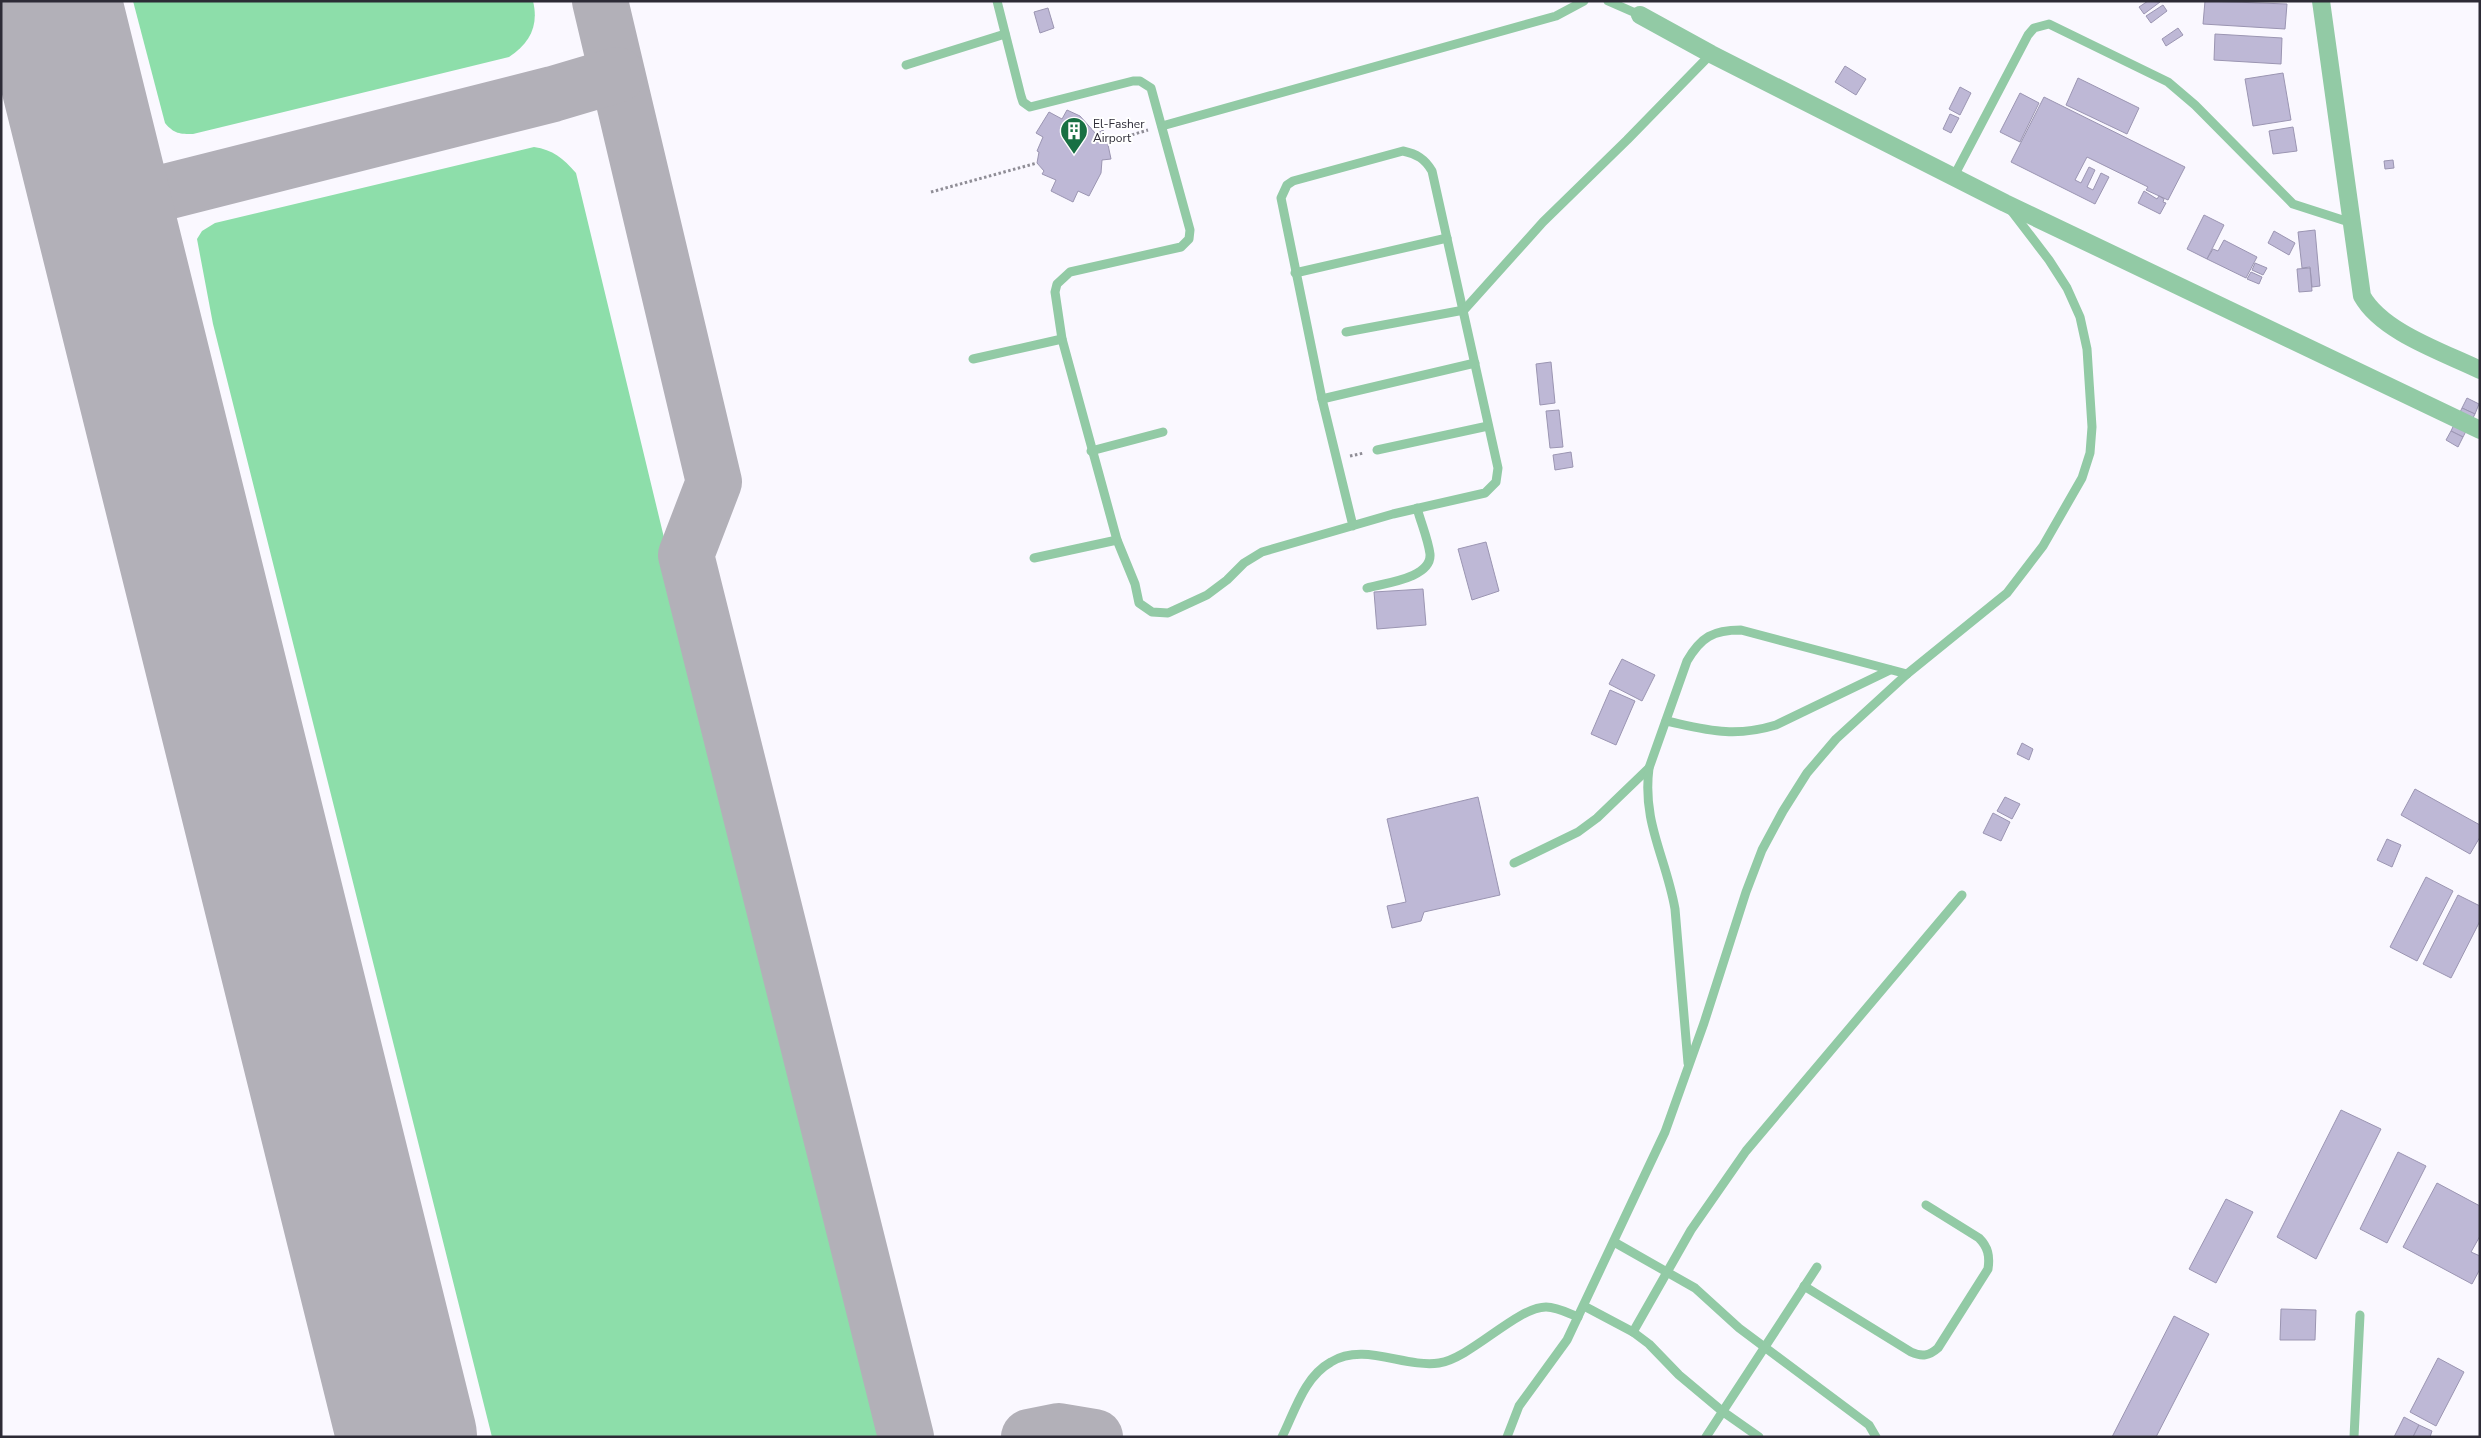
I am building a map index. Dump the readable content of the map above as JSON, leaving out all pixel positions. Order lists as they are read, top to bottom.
{
  "places": {
    "building": ["El-Fasher Airport"]
  }
}
